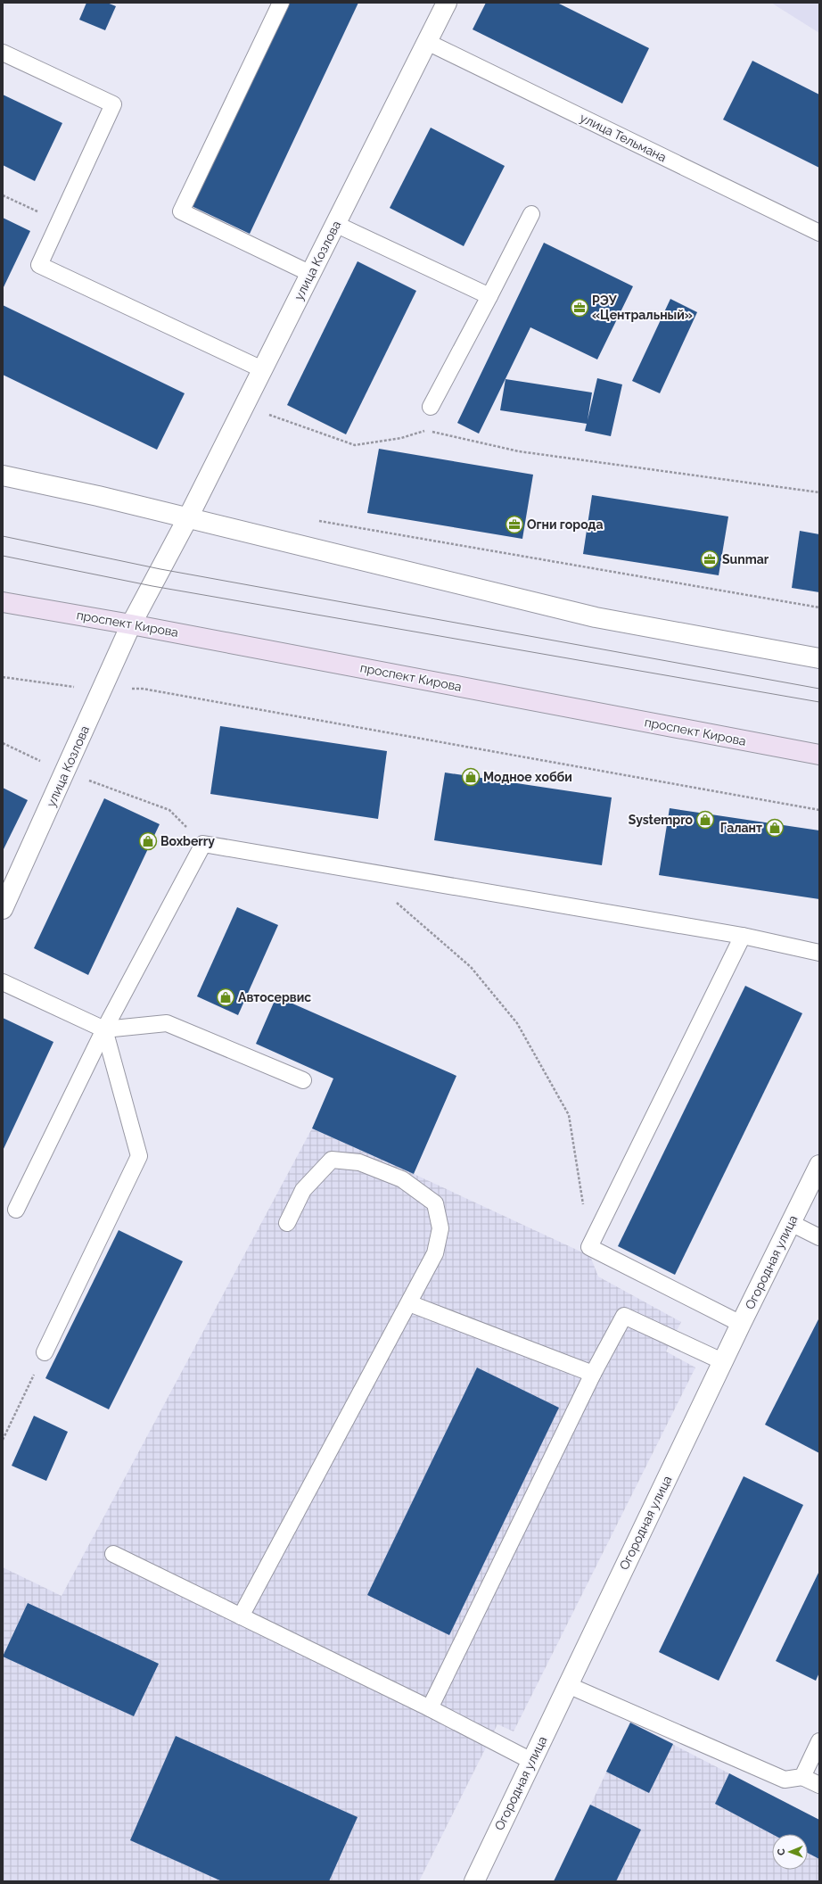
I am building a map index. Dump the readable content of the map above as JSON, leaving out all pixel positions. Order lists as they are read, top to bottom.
{
  "streets": {
    "main road": ["проспект Кирова"],
    "street": ["улица Козлова", "Огородная улица"],
    "lane": ["улица Тельмана"]
  },
  "crossings": [
    ["улица Тельмана", "улица Козлова"],
    ["улица Козлова", "проспект Кирова"]
  ],
  "places": {
    "office": ["РЭУ «Центральный»", "Огни города", "Sunmar"],
    "shop": [
      "Модное хобби",
      "Systempro",
      "Галант",
      "Boxberry",
      "Автосервис"
    ]
  },
  "north": "left"
}
